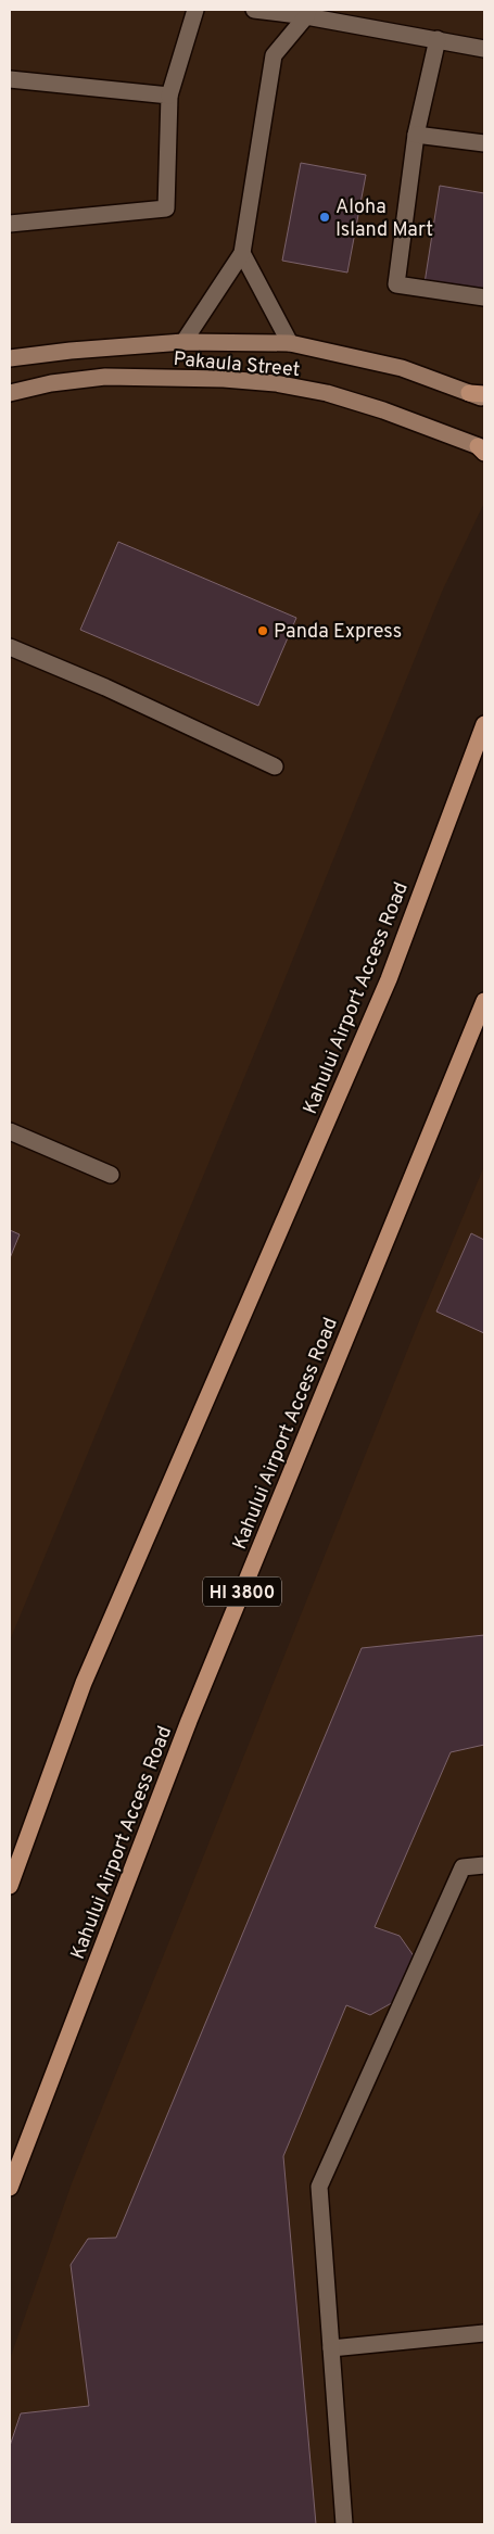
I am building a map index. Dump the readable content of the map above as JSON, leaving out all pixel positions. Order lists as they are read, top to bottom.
{
  "streets": {
    "main road": ["Kahului Airport Access Road", "HI 3800"],
    "street": ["Pakaula Street"]
  },
  "places": ["Aloha Island Mart", "Panda Express"]
}
